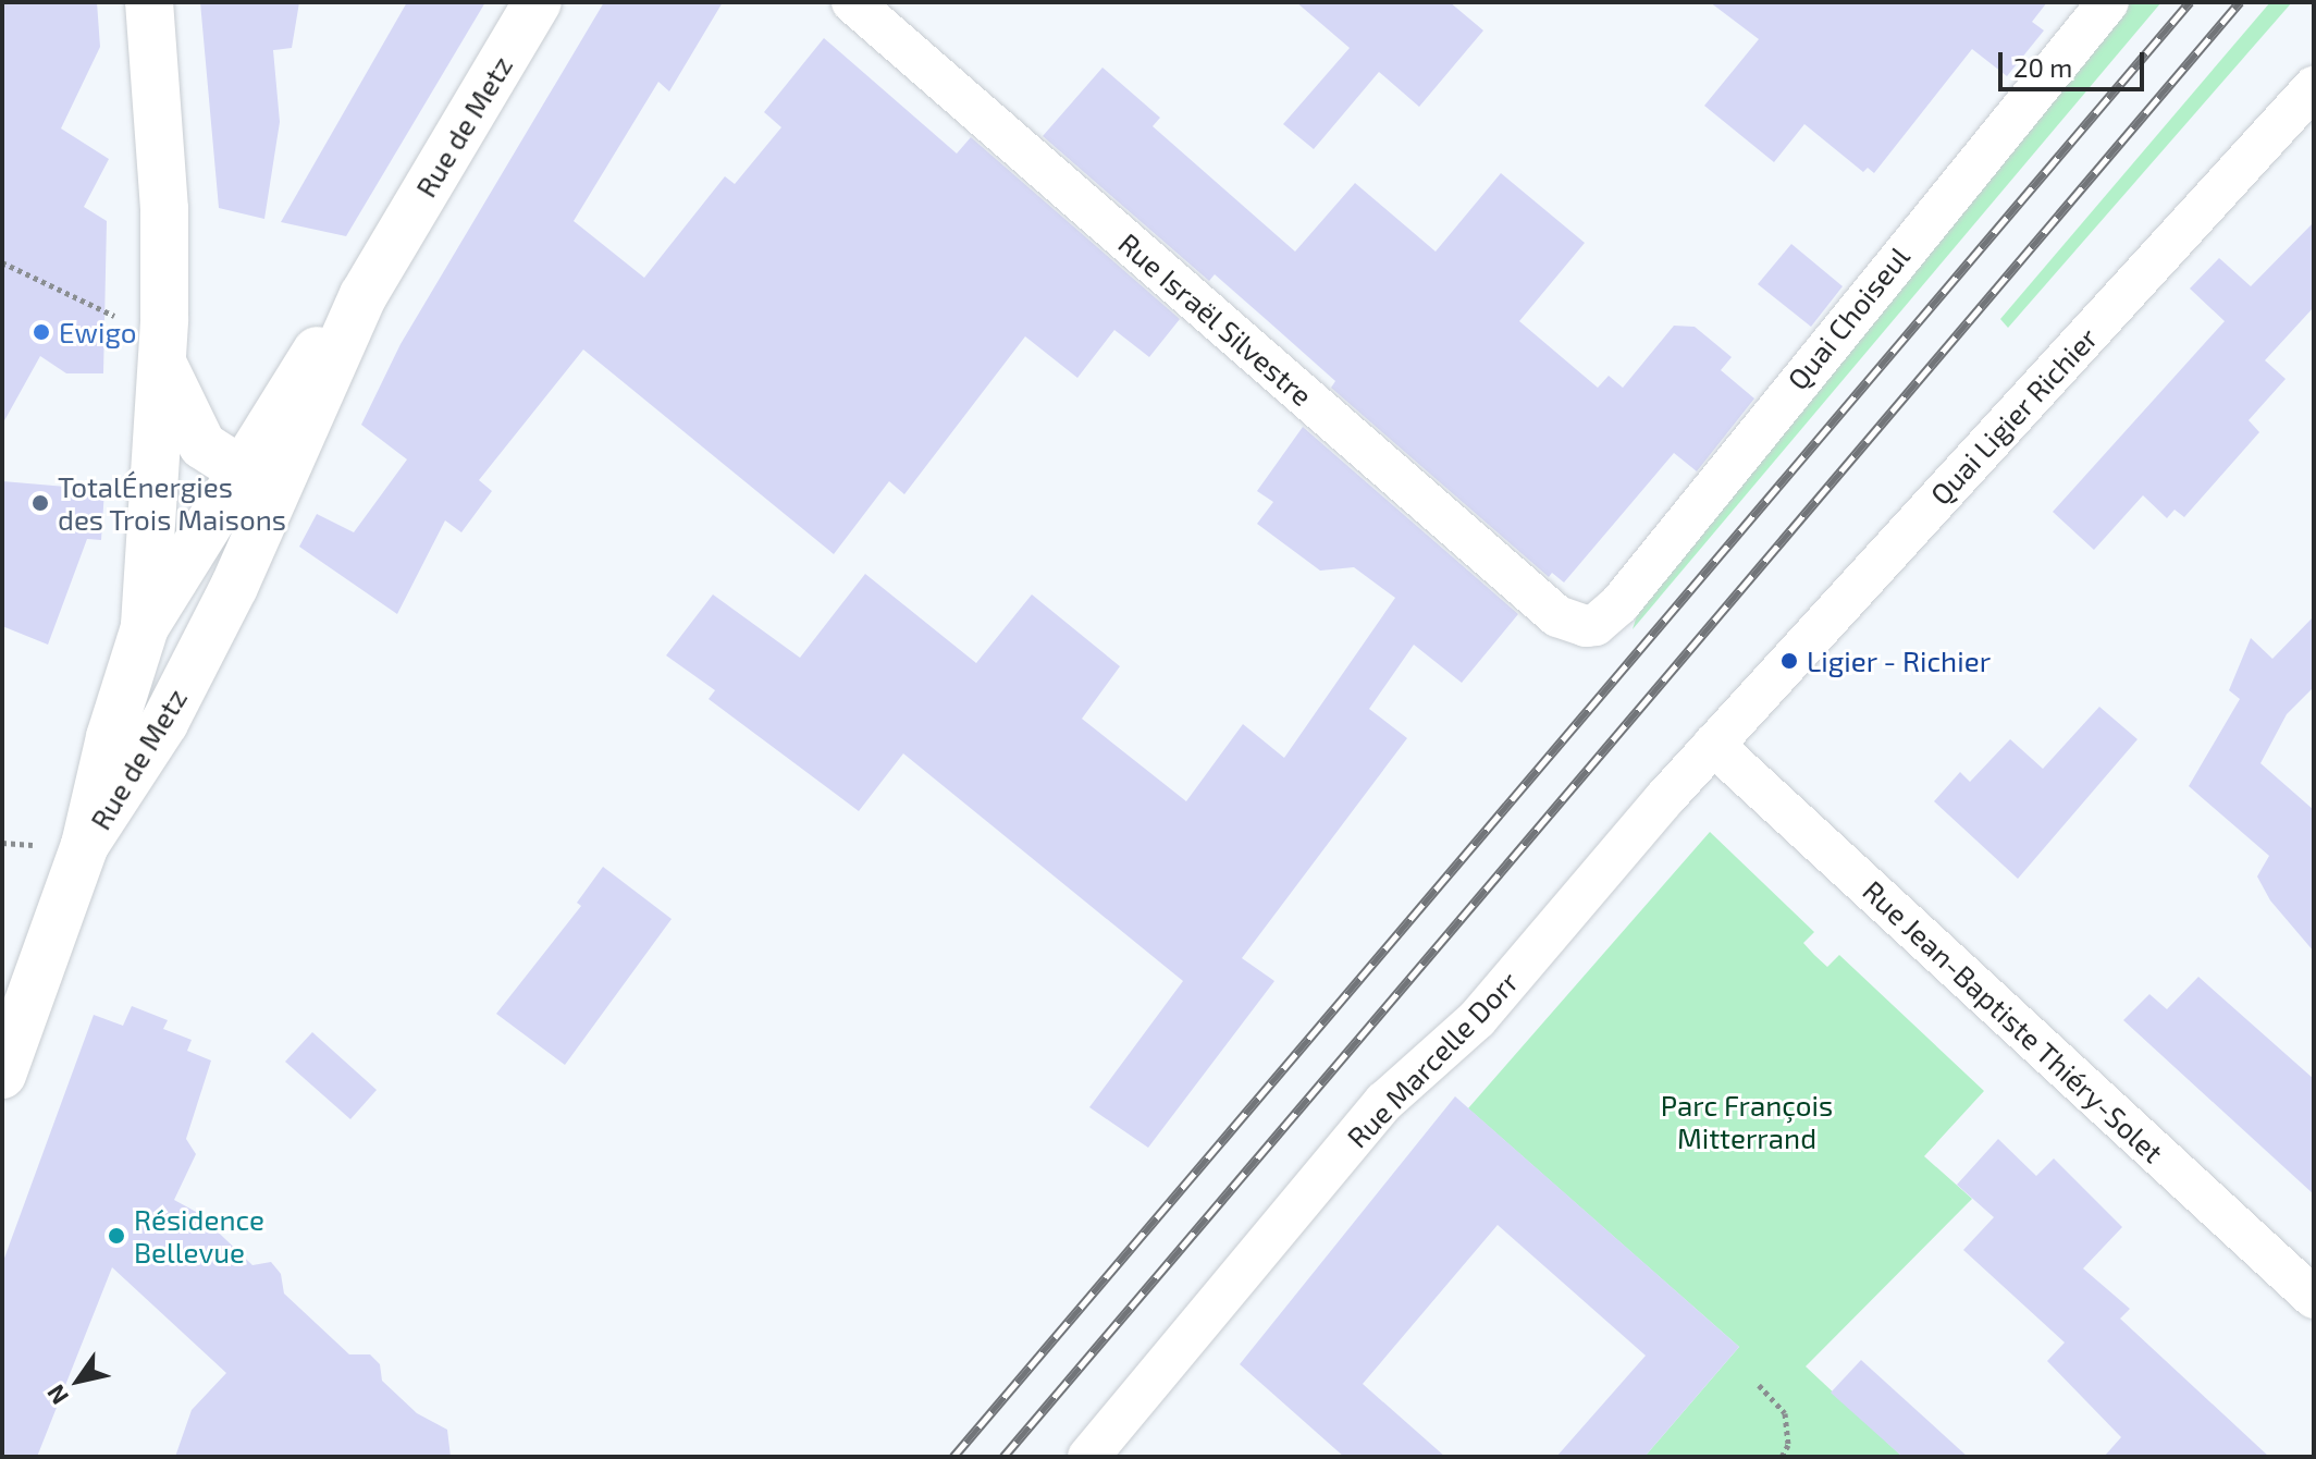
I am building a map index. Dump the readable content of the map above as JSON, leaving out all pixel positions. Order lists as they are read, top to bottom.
{
  "streets": {
    "main road": ["Rue de Metz"],
    "street": [
      "Quai Choiseul",
      "Rue Israël Silvestre",
      "Quai Ligier Richier",
      "Rue Jean-Baptiste Thiéry-Solet",
      "Rue Marcelle Dorr"
    ]
  },
  "crossings": [
    ["Quai Choiseul", "Rue Israël Silvestre"],
    ["Quai Ligier Richier", "Rue Jean-Baptiste Thiéry-Solet"],
    ["Quai Ligier Richier", "Rue Marcelle Dorr"],
    ["Rue Jean-Baptiste Thiéry-Solet", "Rue Marcelle Dorr"]
  ],
  "parks": ["Parc François Mitterrand"],
  "places": [
    "Ewigo",
    "TotalÉnergies des Trois Maisons",
    "Ligier - Richier",
    "Résidence Bellevue"
  ],
  "scale_bar": "20 m",
  "north": "bottom left"
}
